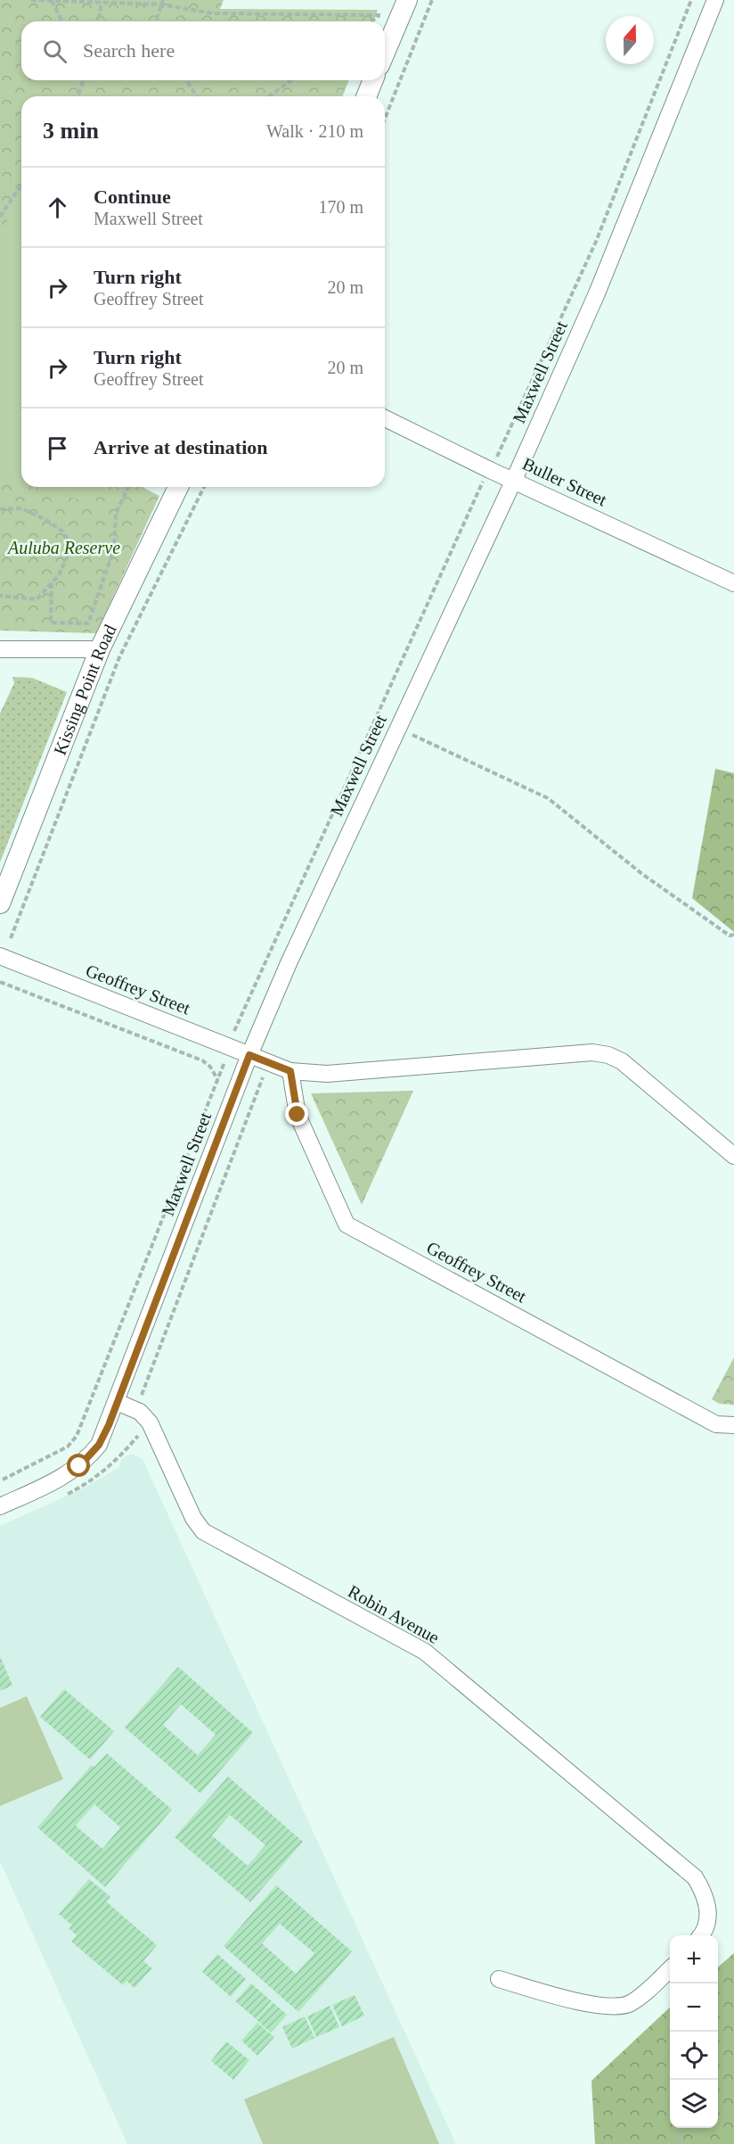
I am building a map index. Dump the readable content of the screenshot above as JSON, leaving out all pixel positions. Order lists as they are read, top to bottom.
{
  "streets": {
    "street": [
      "Maxwell Street",
      "Buller Street",
      "Kissing Point Road",
      "Geoffrey Street",
      "Robin Avenue"
    ]
  },
  "crossings": [
    ["Maxwell Street", "Buller Street"],
    ["Maxwell Street", "Geoffrey Street"],
    ["Maxwell Street", "Robin Avenue"]
  ],
  "parks": ["Auluba Reserve"],
  "north": "top",
  "page": {
    "search": "Search here",
    "heading": ["3 min", "Walk · 210 m"],
    "list": [
      ["Continue", "Maxwell Street", "170 m"],
      ["Turn right", "Geoffrey Street", "20 m"],
      ["Turn right", "Geoffrey Street", "20 m"],
      "Arrive at destination"
    ],
    "map_buttons": ["+", "−"]
  }
}
